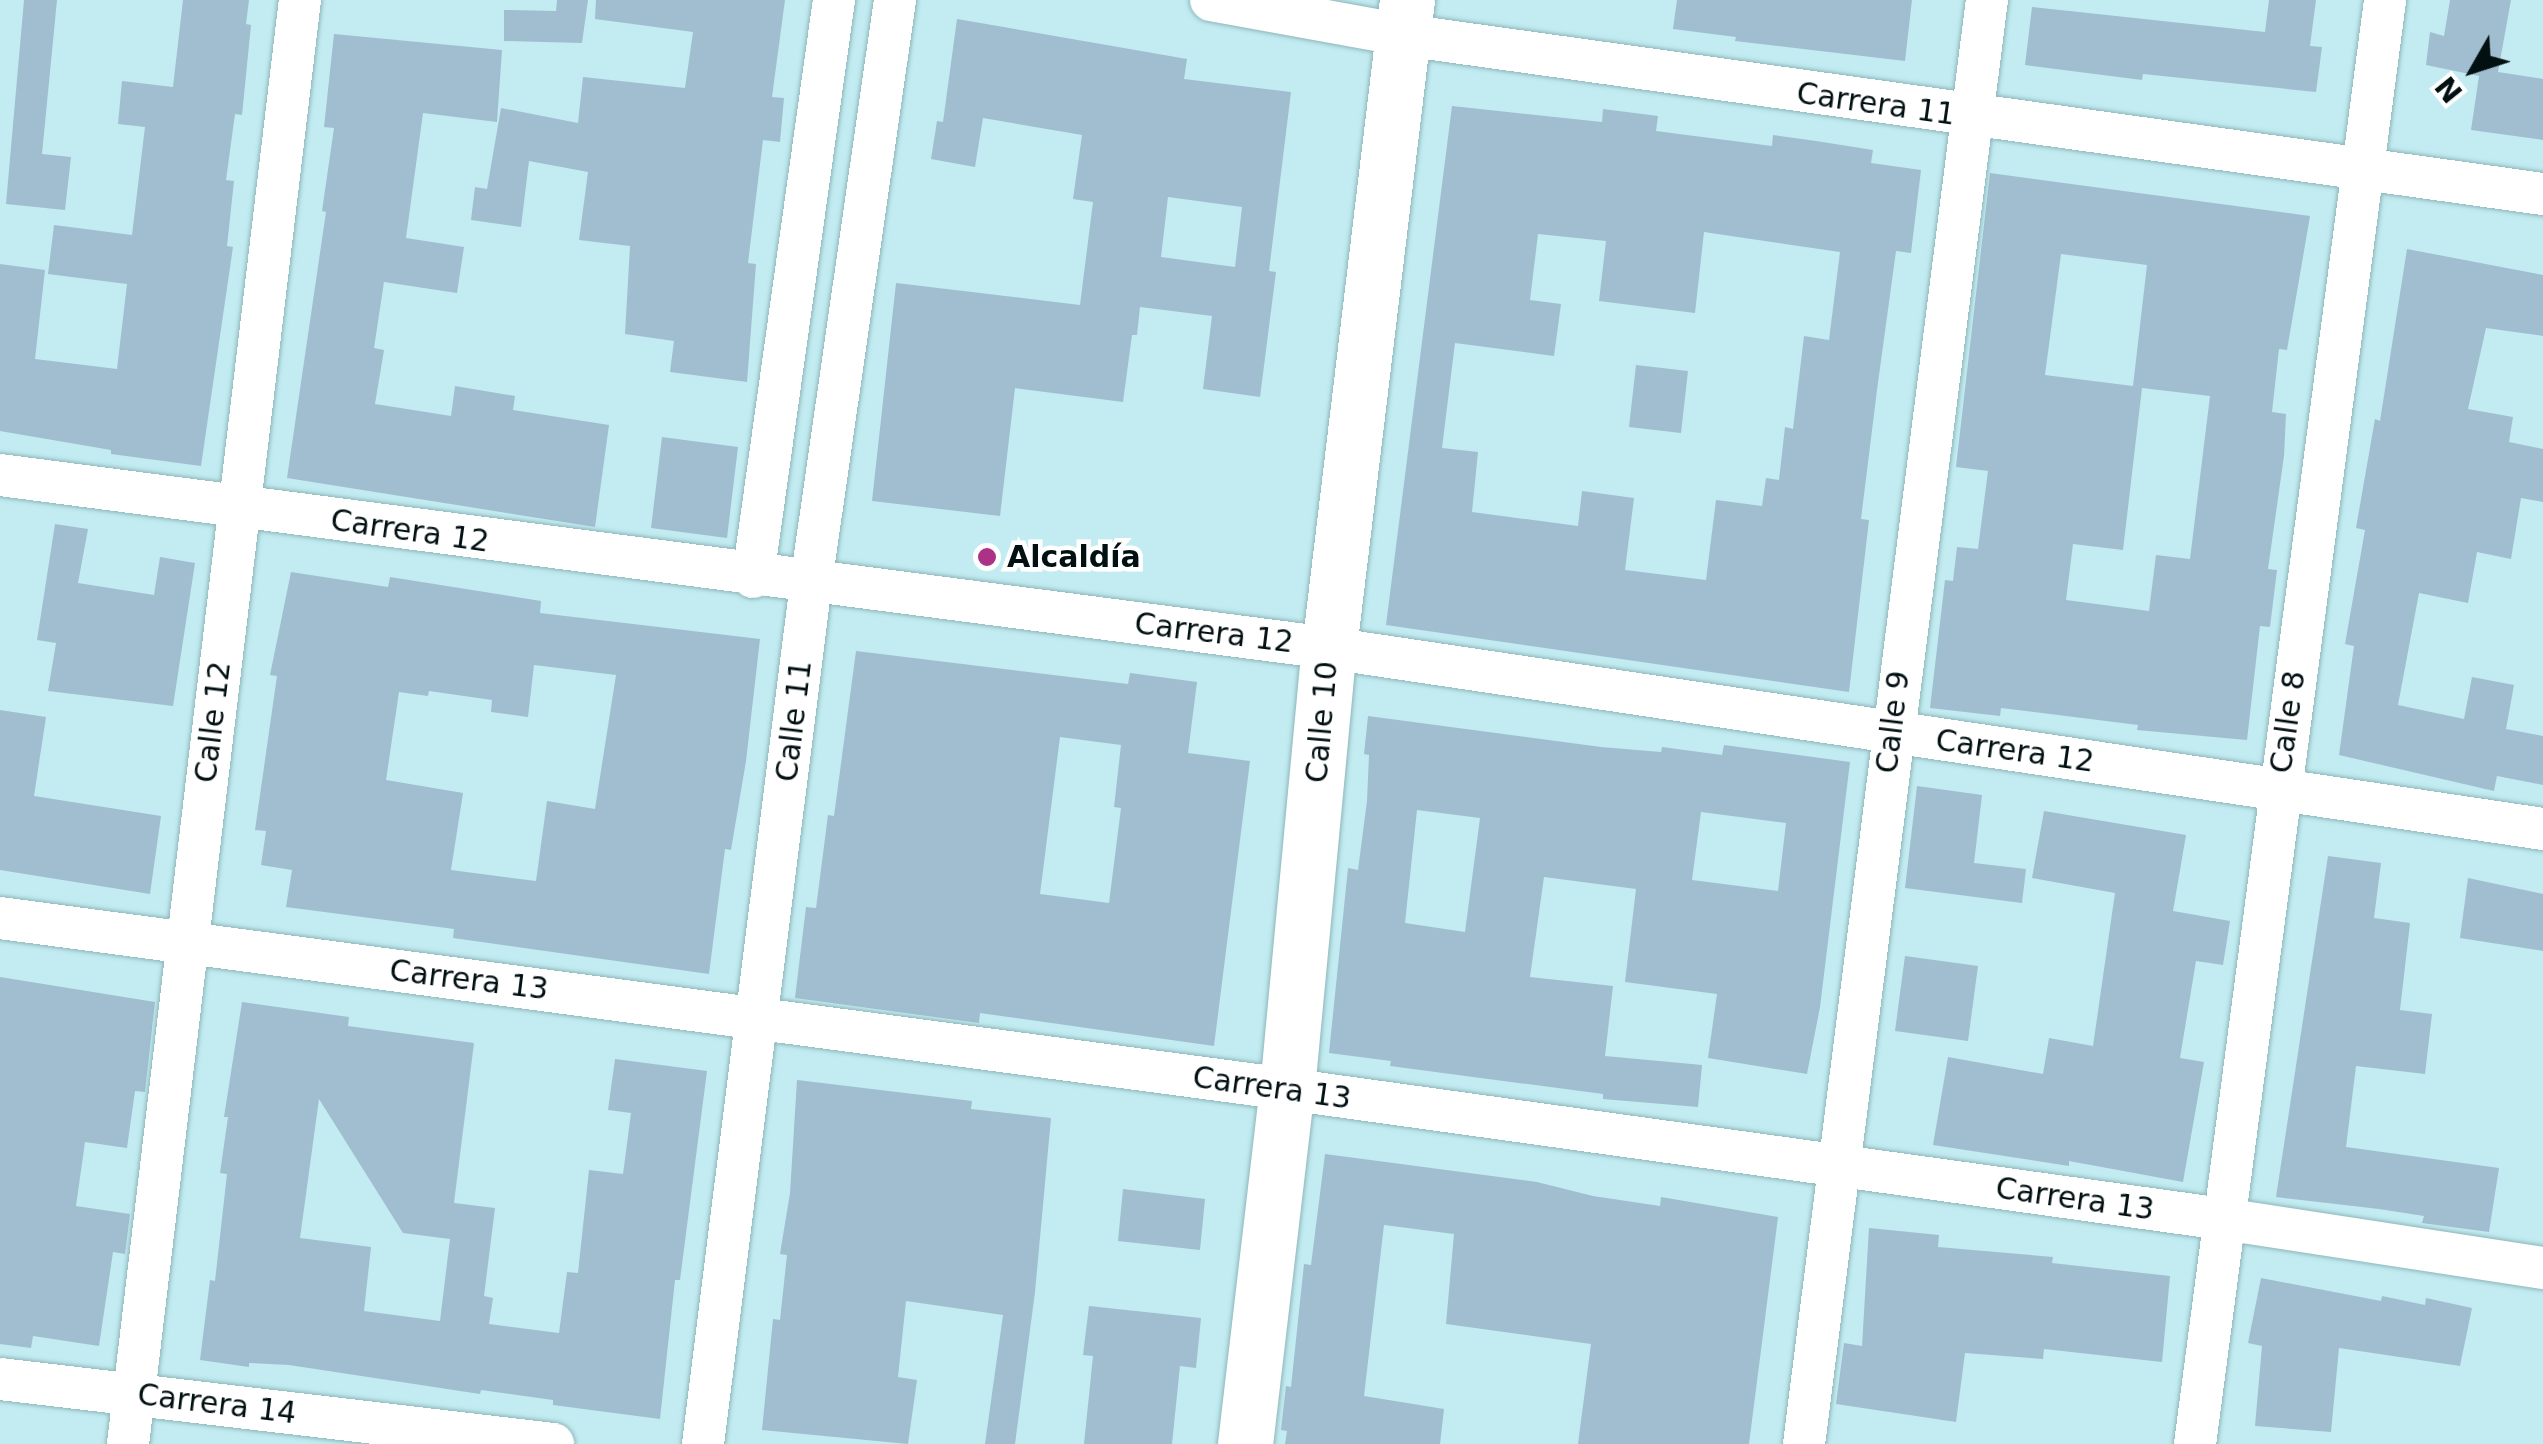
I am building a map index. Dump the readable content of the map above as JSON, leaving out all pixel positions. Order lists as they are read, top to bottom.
{
  "streets": {
    "street": [
      "Carrera 11",
      "Carrera 12",
      "Calle 11",
      "Calle 12",
      "Calle 10",
      "Calle 9",
      "Calle 8",
      "Carrera 13",
      "Carrera 14"
    ]
  },
  "crossings": [
    ["Carrera 11", "Calle 10"],
    ["Carrera 11", "Calle 9"],
    ["Carrera 11", "Calle 8"],
    ["Carrera 12", "Calle 11"],
    ["Carrera 12", "Calle 12"],
    ["Carrera 12", "Calle 10"],
    ["Carrera 12", "Calle 9"],
    ["Carrera 12", "Calle 8"],
    ["Calle 11", "Carrera 13"],
    ["Calle 12", "Carrera 13"],
    ["Calle 12", "Carrera 14"],
    ["Calle 10", "Carrera 13"],
    ["Calle 9", "Carrera 13"],
    ["Calle 8", "Carrera 13"]
  ],
  "places": ["Alcaldía"],
  "north": "bottom left"
}
